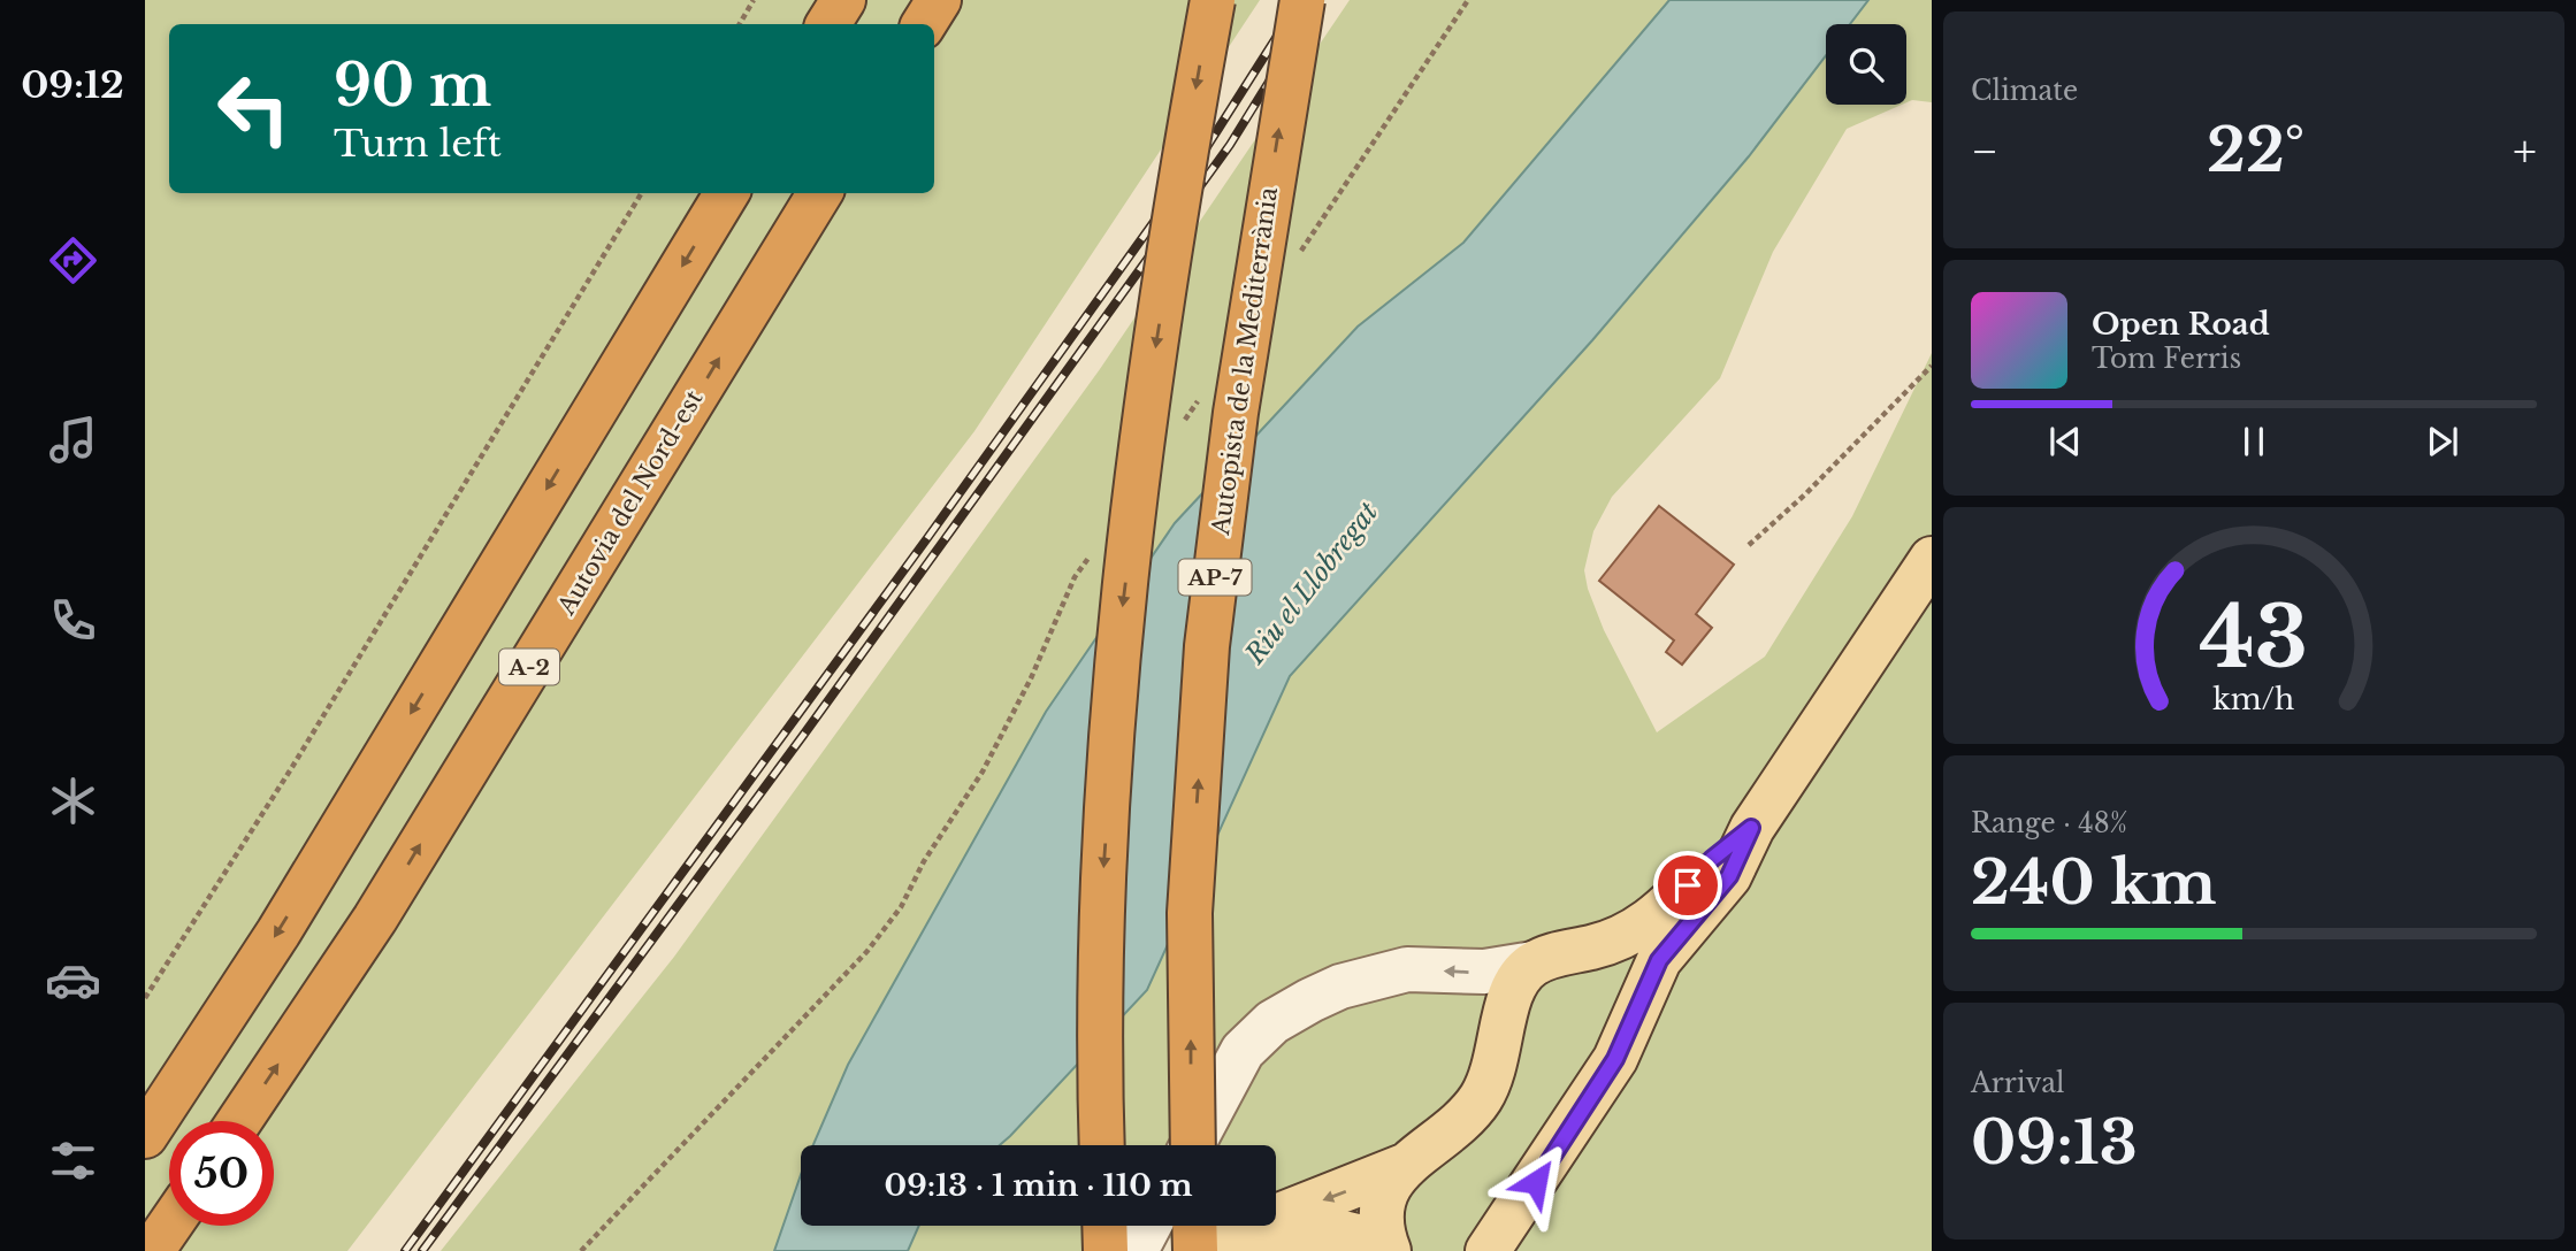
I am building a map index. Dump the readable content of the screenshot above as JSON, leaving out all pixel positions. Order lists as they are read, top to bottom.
{
  "streets": {
    "highway": [
      "Autopista de la Mediterrània",
      "Autovia del Nord-est",
      "AP-7",
      "A-2"
    ]
  },
  "water": ["Riu el Llobregat"],
  "page": {
    "tabs": "09:12",
    "tile": [
      "Climate",
      ["Range · 48%", "240 km"],
      ["Arrival", "09:13"]
    ],
    "turn": ["90 m", "Turn left"],
    "heat": ["−", "22°", "+"],
    "song": ["Open Road", "Tom Ferris"],
    "limit": "50",
    "trip": "09:13 · 1 min · 110 m",
    "gauge": ["43", "km/h"]
  }
}
